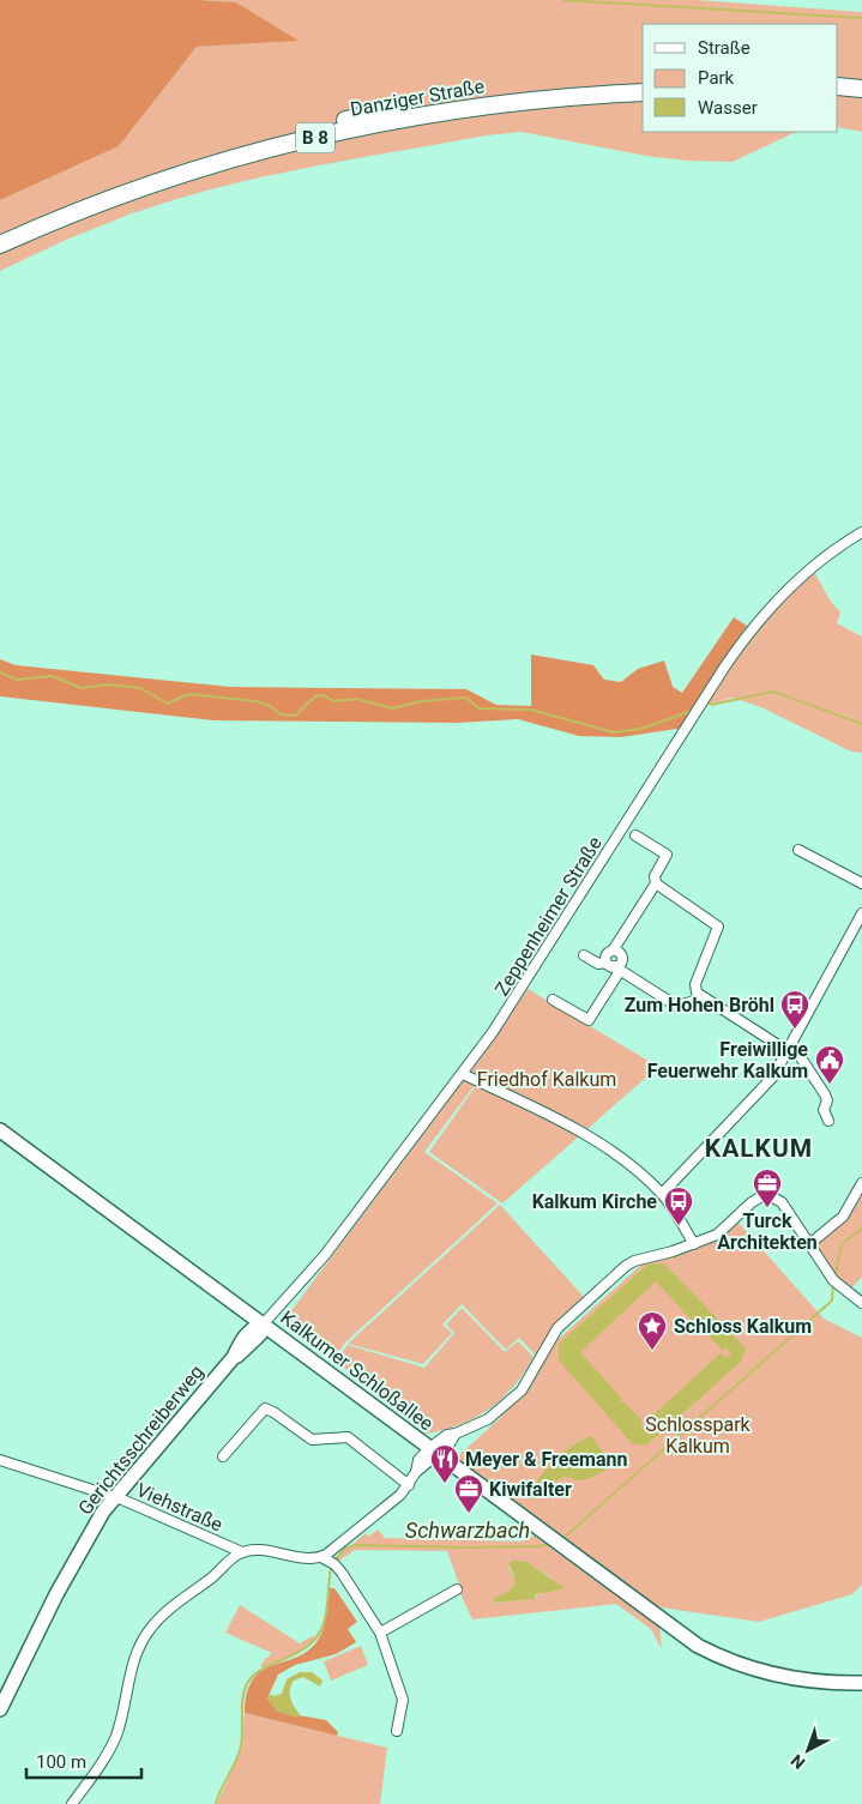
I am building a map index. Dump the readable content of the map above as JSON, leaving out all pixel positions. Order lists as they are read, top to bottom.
{
  "streets": {
    "highway": ["Danziger Straße", "B 8"],
    "main road": ["Kalkumer Schloßallee", "Gerichtsschreiberweg"],
    "street": ["Zeppenheimer Straße", "Viehstraße"]
  },
  "crossings": [
    ["Zeppenheimer Straße", "Kalkumer Schloßallee"],
    ["Zeppenheimer Straße", "Gerichtsschreiberweg"],
    ["Kalkumer Schloßallee", "Gerichtsschreiberweg"],
    ["Gerichtsschreiberweg", "Viehstraße"]
  ],
  "districts": ["KALKUM"],
  "water": ["Schwarzbach"],
  "parks": ["Friedhof Kalkum", "Schlosspark Kalkum"],
  "places": {
    "bus stop": ["Zum Hohen Bröhl", "Kalkum Kirche"],
    "public building": ["Freiwillige Feuerwehr Kalkum"],
    "office": ["Turck Architekten", "Kiwifalter"],
    "place": ["Schloss Kalkum"],
    "restaurant": ["Meyer & Freemann"]
  },
  "legend": ["Straße", "Park", "Wasser"],
  "scale_bar": "100 m",
  "north": "bottom left"
}
